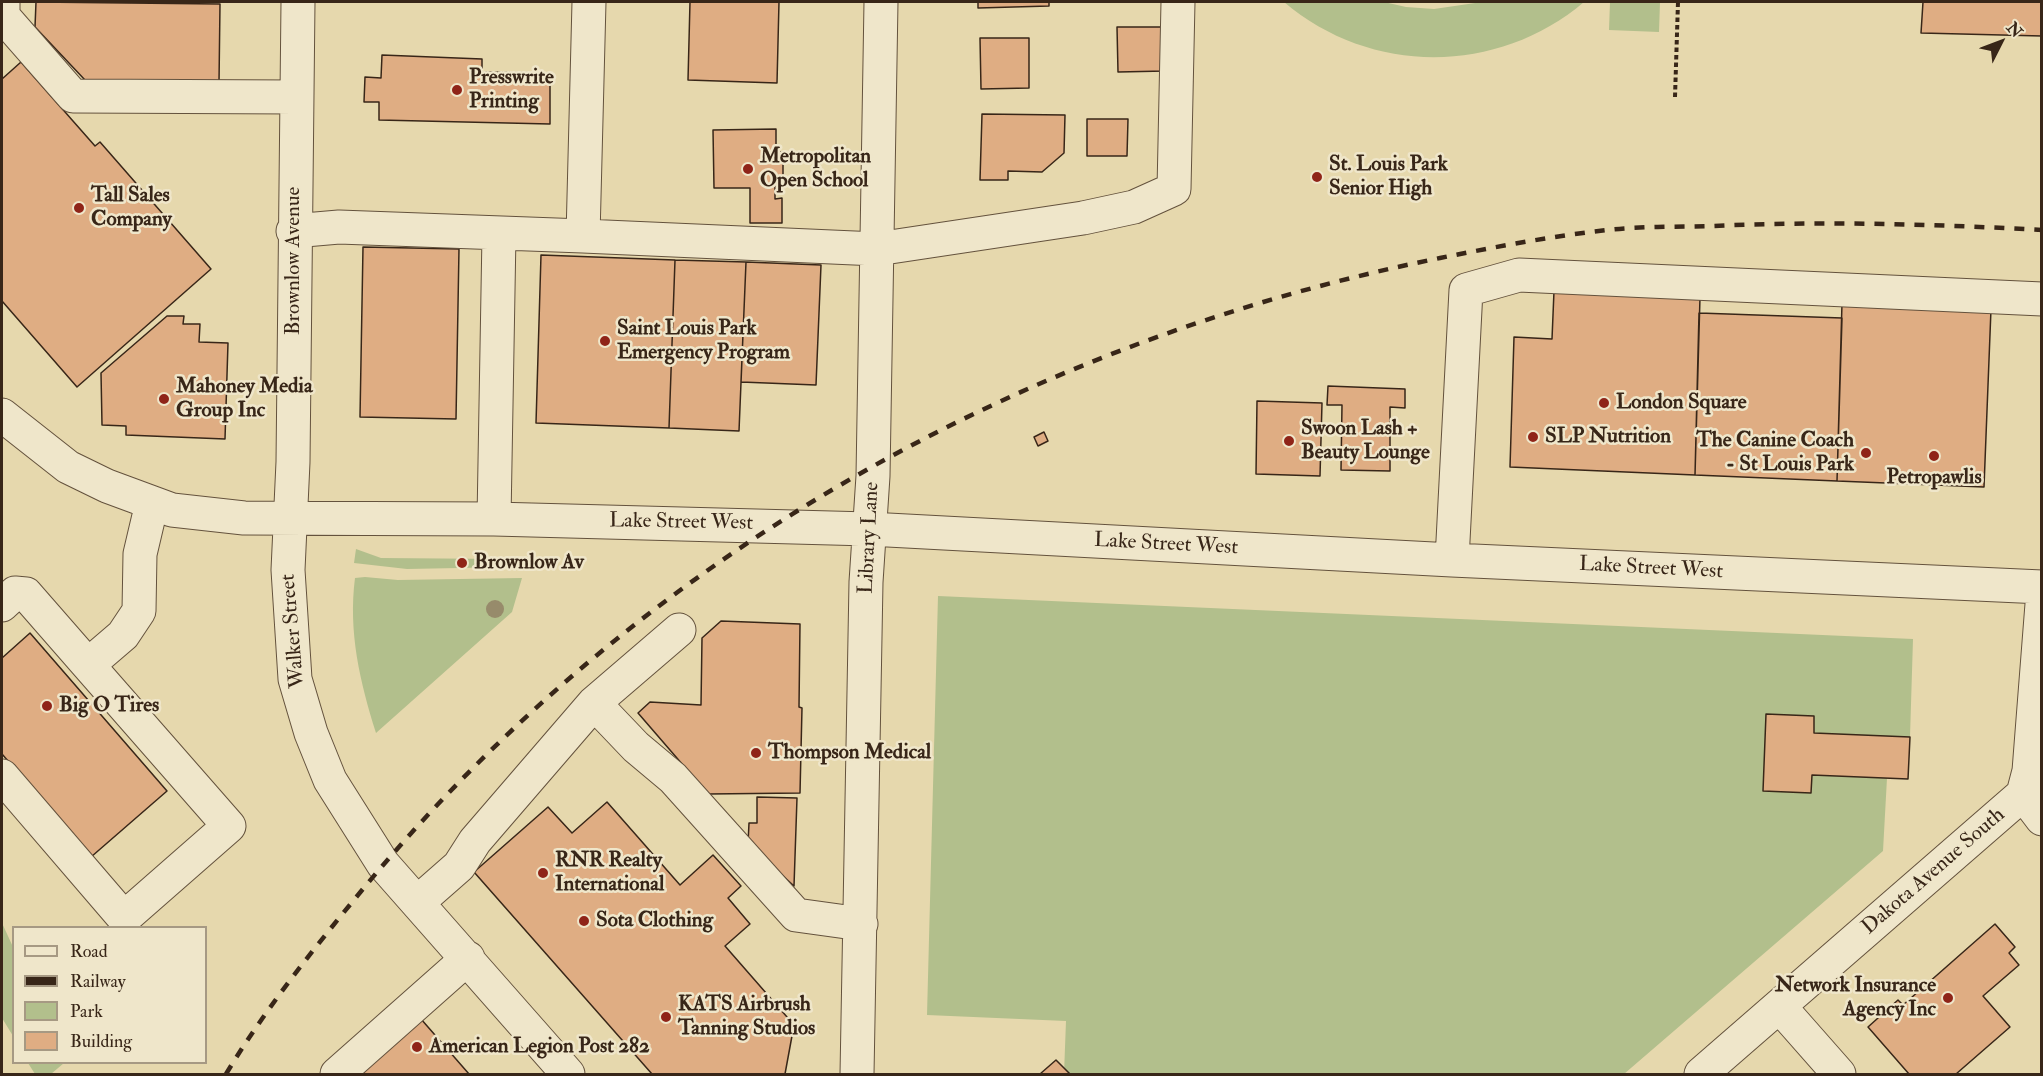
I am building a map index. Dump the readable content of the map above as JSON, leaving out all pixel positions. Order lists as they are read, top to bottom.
{
  "streets": {
    "street": [
      "Brownlow Avenue",
      "Lake Street West",
      "Library Lane",
      "Walker Street",
      "Dakota Avenue South"
    ]
  },
  "crossings": [
    ["Brownlow Avenue", "Lake Street West"],
    ["Brownlow Avenue", "Walker Street"],
    ["Lake Street West", "Library Lane"],
    ["Lake Street West", "Walker Street"]
  ],
  "places": [
    "Presswrite Printing",
    "Metropolitan Open School",
    "St. Louis Park Senior High",
    "Tall Sales Company",
    "Saint Louis Park Emergency Program",
    "Mahoney Media Group Inc",
    "London Square",
    "SLP Nutrition",
    "Swoon Lash + Beauty Lounge",
    "The Canine Coach - St Louis Park",
    "Petropawlis",
    "Brownlow Av",
    "Big O Tires",
    "Thompson Medical",
    "RNR Realty International",
    "Sota Clothing",
    "Network Insurance Agency Inc",
    "KATS Airbrush Tanning Studios",
    "American Legion Post 282"
  ],
  "legend": [
    "Road",
    "Railway",
    "Park",
    "Building"
  ],
  "north": "top right"
}
